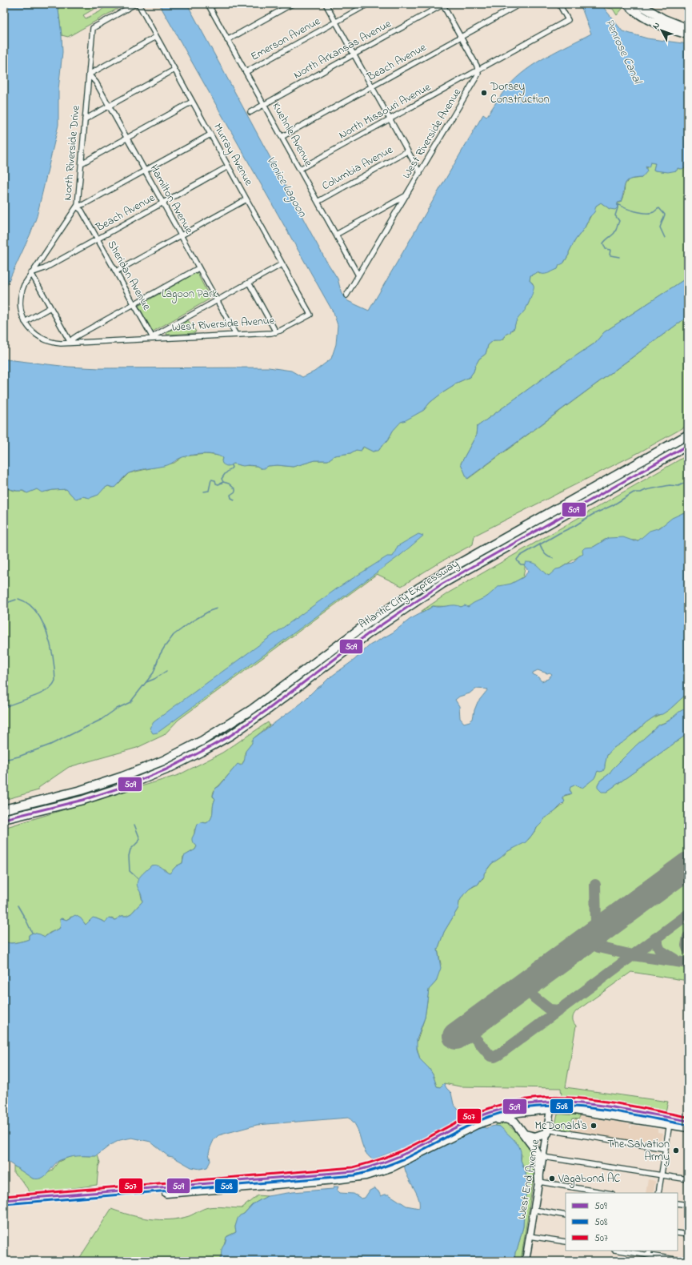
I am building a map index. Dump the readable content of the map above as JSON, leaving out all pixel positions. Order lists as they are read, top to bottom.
{
  "streets": {
    "highway": ["Atlantic City Expressway"],
    "main road": ["West End Avenue"],
    "street": [
      "Emerson Avenue",
      "North Arkansas Avenue",
      "Beach Avenue",
      "North Missouri Avenue",
      "West Riverside Avenue",
      "Kuehnle Avenue",
      "North Riverside Drive",
      "Murray Avenue",
      "Columbia Avenue",
      "Hamilton Avenue",
      "Sheridan Avenue"
    ]
  },
  "crossings": [
    ["Emerson Avenue", "Kuehnle Avenue"],
    ["North Arkansas Avenue", "Kuehnle Avenue"],
    ["Beach Avenue", "Kuehnle Avenue"],
    ["Beach Avenue", "North Riverside Drive"],
    ["Beach Avenue", "Murray Avenue"],
    ["Beach Avenue", "Hamilton Avenue"],
    ["Beach Avenue", "Sheridan Avenue"],
    ["North Missouri Avenue", "West Riverside Avenue"],
    ["North Missouri Avenue", "Kuehnle Avenue"],
    ["West Riverside Avenue", "Kuehnle Avenue"],
    ["West Riverside Avenue", "North Riverside Drive"],
    ["West Riverside Avenue", "Murray Avenue"],
    ["West Riverside Avenue", "Hamilton Avenue"],
    ["West Riverside Avenue", "Sheridan Avenue"],
    ["Kuehnle Avenue", "Columbia Avenue"],
    ["North Riverside Drive", "Hamilton Avenue"],
    ["North Riverside Drive", "Sheridan Avenue"]
  ],
  "water": ["Penrose Canal", "Venice Lagoon"],
  "parks": ["Lagoon Park"],
  "places": [
    "Dorsey Construction",
    "McDonald's",
    "The Salvation Army",
    "Vagabond AC"
  ],
  "lines": ["transit line 509", "transit line 507", "transit line 508"],
  "legend": ["509", "508", "507"],
  "north": "top left"
}
